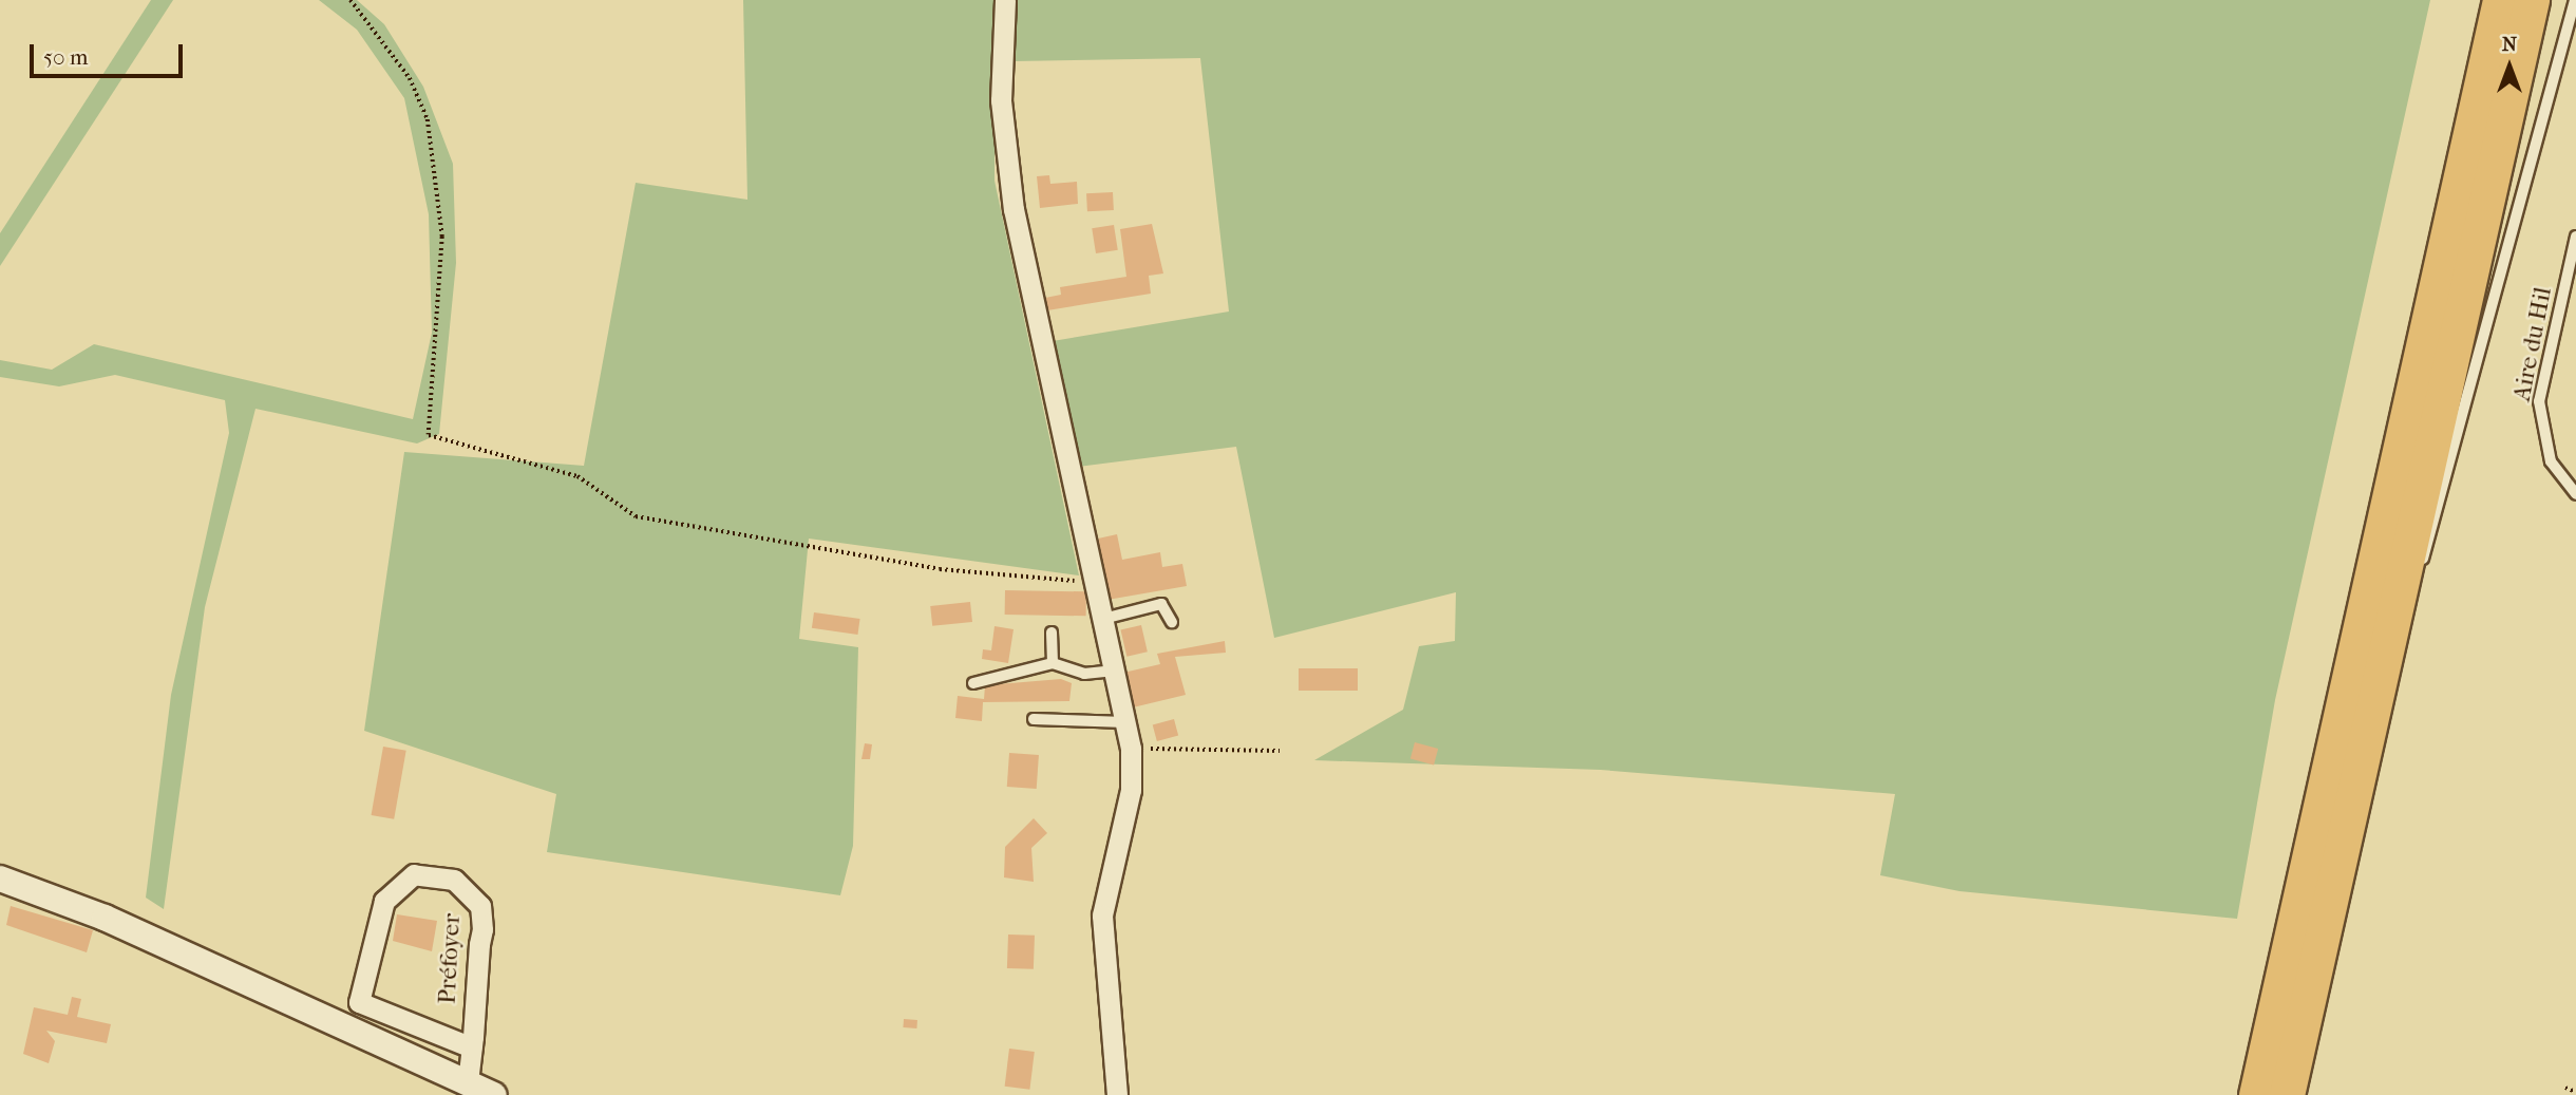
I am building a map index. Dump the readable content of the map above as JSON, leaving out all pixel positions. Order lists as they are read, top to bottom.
{
  "streets": {
    "street": ["Préfoyer"],
    "lane": ["Aire du Hil"]
  },
  "scale_bar": "50 m",
  "north": "top"
}
